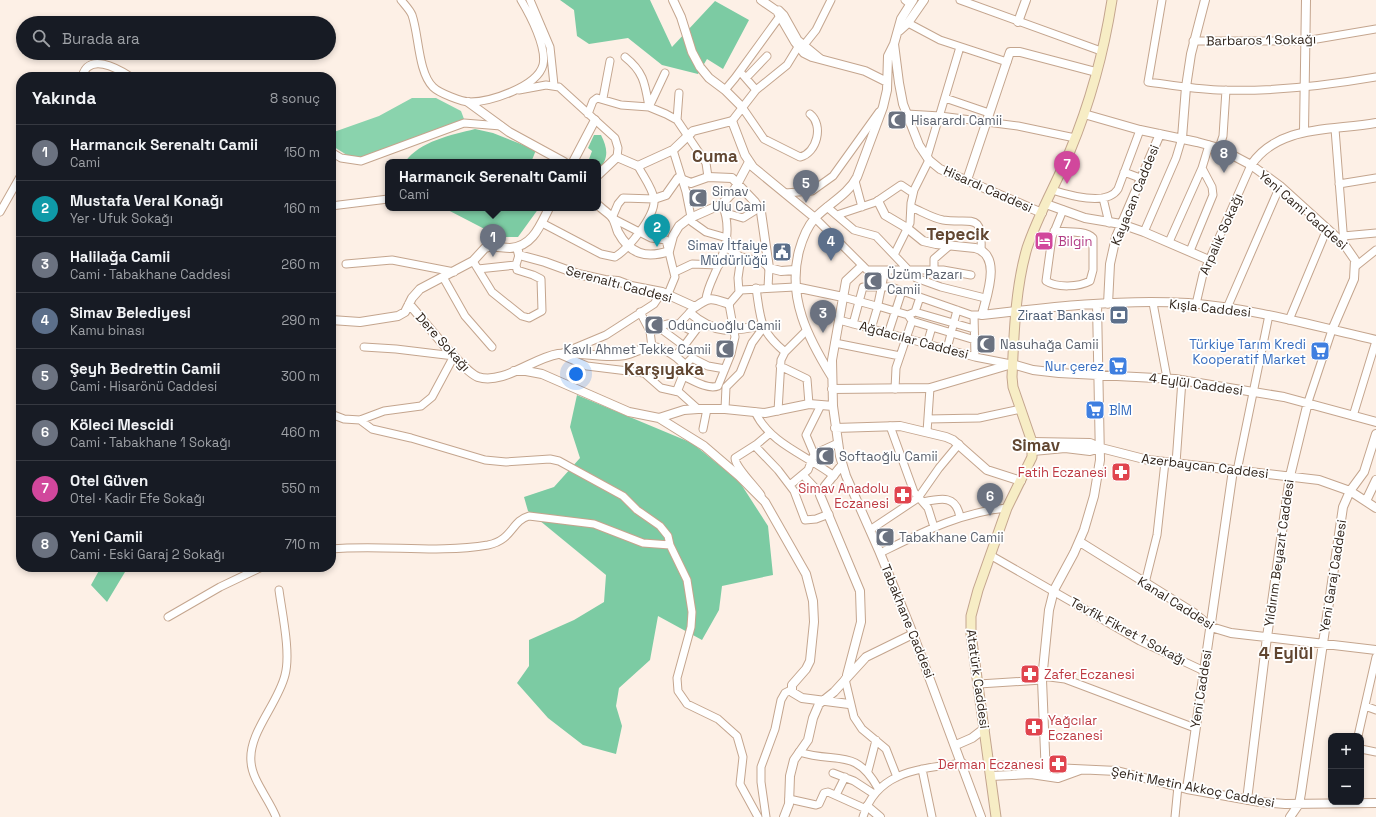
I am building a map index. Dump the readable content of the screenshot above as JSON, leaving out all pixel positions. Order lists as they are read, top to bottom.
{
  "streets": {
    "main road": ["Atatürk Caddesi"],
    "street": [
      "Barbaros 1 Sokağı",
      "Hisardı Caddesi",
      "Kayacan Caddesi",
      "Yeni Cami Caddesi",
      "Arpalık Sokağı",
      "Serenaltı Caddesi",
      "Kışla Caddesi",
      "Ağdacılar Caddesi",
      "Dere Sokağı",
      "4 Eylül Caddesi",
      "Azerbaycan Caddesi",
      "Yıldırım Beyazıt Caddesi",
      "Yeni Garaj Caddesi",
      "Kanal Caddesi",
      "Tabakhane Caddesi",
      "Tevfik Fikret 1 Sokağı",
      "Yeni Caddesi",
      "Şehit Metin Akkoç Caddesi"
    ]
  },
  "crossings": [
    ["Kayacan Caddesi", "Yeni Cami Caddesi"],
    ["Kayacan Caddesi", "Kışla Caddesi"],
    ["Yeni Cami Caddesi", "Arpalık Sokağı"],
    ["Arpalık Sokağı", "Kışla Caddesi"],
    ["Serenaltı Caddesi", "Dere Sokağı"],
    ["Ağdacılar Caddesi", "4 Eylül Caddesi"],
    ["Ağdacılar Caddesi", "Tabakhane Caddesi"],
    ["4 Eylül Caddesi", "Yıldırım Beyazıt Caddesi"],
    ["Azerbaycan Caddesi", "Yıldırım Beyazıt Caddesi"],
    ["Azerbaycan Caddesi", "Yeni Garaj Caddesi"],
    ["Azerbaycan Caddesi", "Atatürk Caddesi"],
    ["Azerbaycan Caddesi", "Yeni Caddesi"],
    ["Yıldırım Beyazıt Caddesi", "Kanal Caddesi"],
    ["Yıldırım Beyazıt Caddesi", "Şehit Metin Akkoç Caddesi"],
    ["Yeni Garaj Caddesi", "Kanal Caddesi"],
    ["Yeni Garaj Caddesi", "Şehit Metin Akkoç Caddesi"],
    ["Kanal Caddesi", "Yeni Caddesi"],
    ["Tevfik Fikret 1 Sokağı", "Atatürk Caddesi"],
    ["Tevfik Fikret 1 Sokağı", "Yeni Caddesi"],
    ["Atatürk Caddesi", "Şehit Metin Akkoç Caddesi"],
    ["Yeni Caddesi", "Şehit Metin Akkoç Caddesi"]
  ],
  "districts": [
    "Cuma",
    "Tepecik",
    "Karşıyaka",
    "Simav",
    "4 Eylül"
  ],
  "places": {
    "mosque": [
      "Hisarardı Camii",
      "Simav Ulu Cami",
      "Üzüm Pazarı Camii",
      "Oduncuoğlu Camii",
      "Nasuhağa Camii",
      "Kavlı Ahmet Tekke Camii",
      "Softaoğlu Camii",
      "Tabakhane Camii"
    ],
    "hotel": ["Bilgin"],
    "public building": ["Simav İtfaiye Müdürlüğü"],
    "bank": ["Ziraat Bankası"],
    "supermarket": ["Türkiye Tarım Kredi Kooperatif Market", "Nur çerez", "BİM"],
    "pharmacy": [
      "Fatih Eczanesi",
      "Simav Anadolu Eczanesi",
      "Zafer Eczanesi",
      "Yağcılar Eczanesi",
      "Derman Eczanesi"
    ]
  },
  "page": {
    "search": "Burada ara",
    "heading": ["Yakında", "8 sonuç"],
    "list": [
      {
        "mark": "1",
        "name": "Harmancık Serenaltı Camii",
        "note": "Cami",
        "value": "150 m"
      },
      {
        "mark": "2",
        "name": "Mustafa Veral Konağı",
        "note": "Yer · Ufuk Sokağı",
        "value": "160 m"
      },
      {
        "mark": "3",
        "name": "Halilağa Camii",
        "note": "Cami · Tabakhane Caddesi",
        "value": "260 m"
      },
      {
        "mark": "4",
        "name": "Simav Belediyesi",
        "note": "Kamu binası",
        "value": "290 m"
      },
      {
        "mark": "5",
        "name": "Şeyh Bedrettin Camii",
        "note": "Cami · Hisarönü Caddesi",
        "value": "300 m"
      },
      {
        "mark": "6",
        "name": "Köleci Mescidi",
        "note": "Cami · Tabakhane 1 Sokağı",
        "value": "460 m"
      },
      {
        "mark": "7",
        "name": "Otel Güven",
        "note": "Otel · Kadir Efe Sokağı",
        "value": "550 m"
      },
      {
        "mark": "8",
        "name": "Yeni Camii",
        "note": "Cami · Eski Garaj 2 Sokağı",
        "value": "710 m"
      }
    ],
    "pins": [
      "8",
      "7",
      "5",
      "2",
      "1",
      "4",
      "3",
      "6"
    ],
    "popup": ["Harmancık Serenaltı Camii", "Cami"],
    "map_buttons": ["+", "−"]
  }
}
